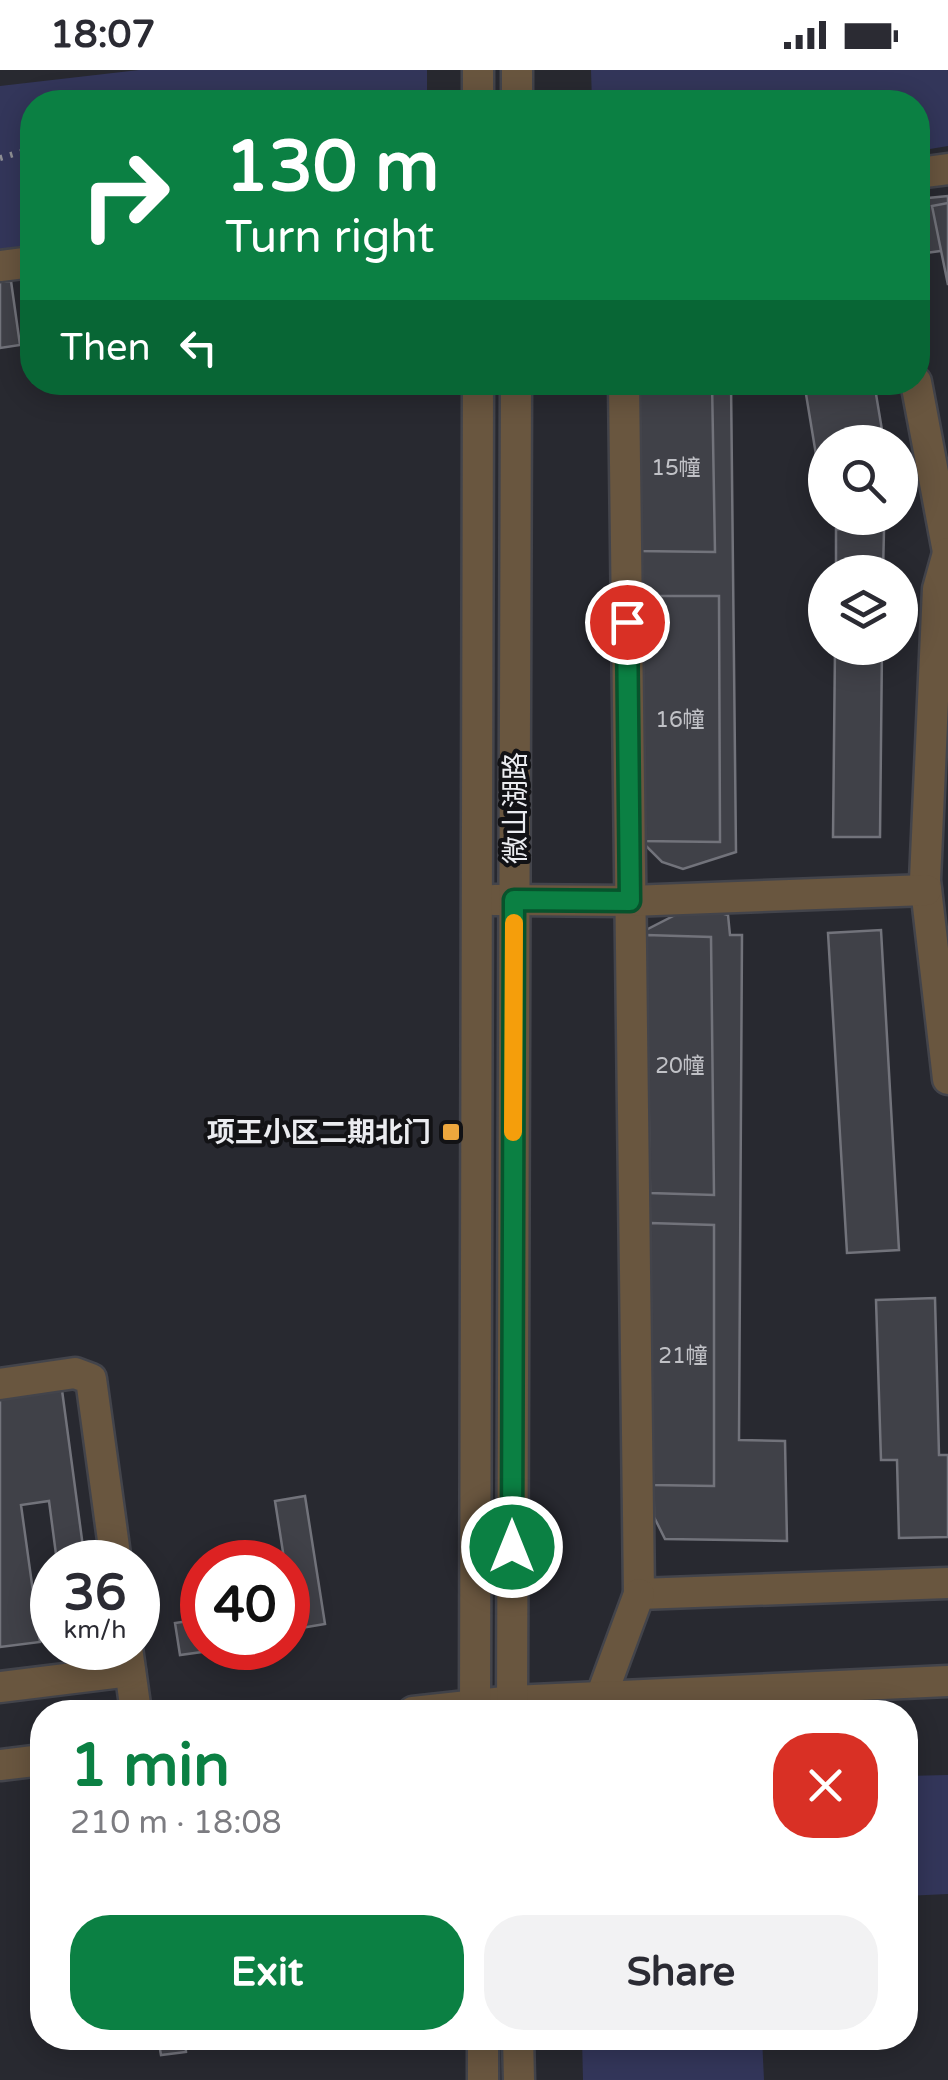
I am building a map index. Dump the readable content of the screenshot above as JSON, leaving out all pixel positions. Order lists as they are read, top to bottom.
{
  "streets": {
    "street": ["微山湖路"]
  },
  "places": {
    "transit": ["项王小区二期北门"]
  },
  "house_numbers": [
    "15幢",
    "16幢",
    "20幢",
    "21幢"
  ],
  "page": {
    "status": "18:07",
    "turn": ["130 m", "Turn right"],
    "then": "Then",
    "speed": "36 km/h",
    "limit": "40",
    "heading": ["1 min", "210 m · 18:08"],
    "buttons": ["Exit", "Share"]
  }
}
